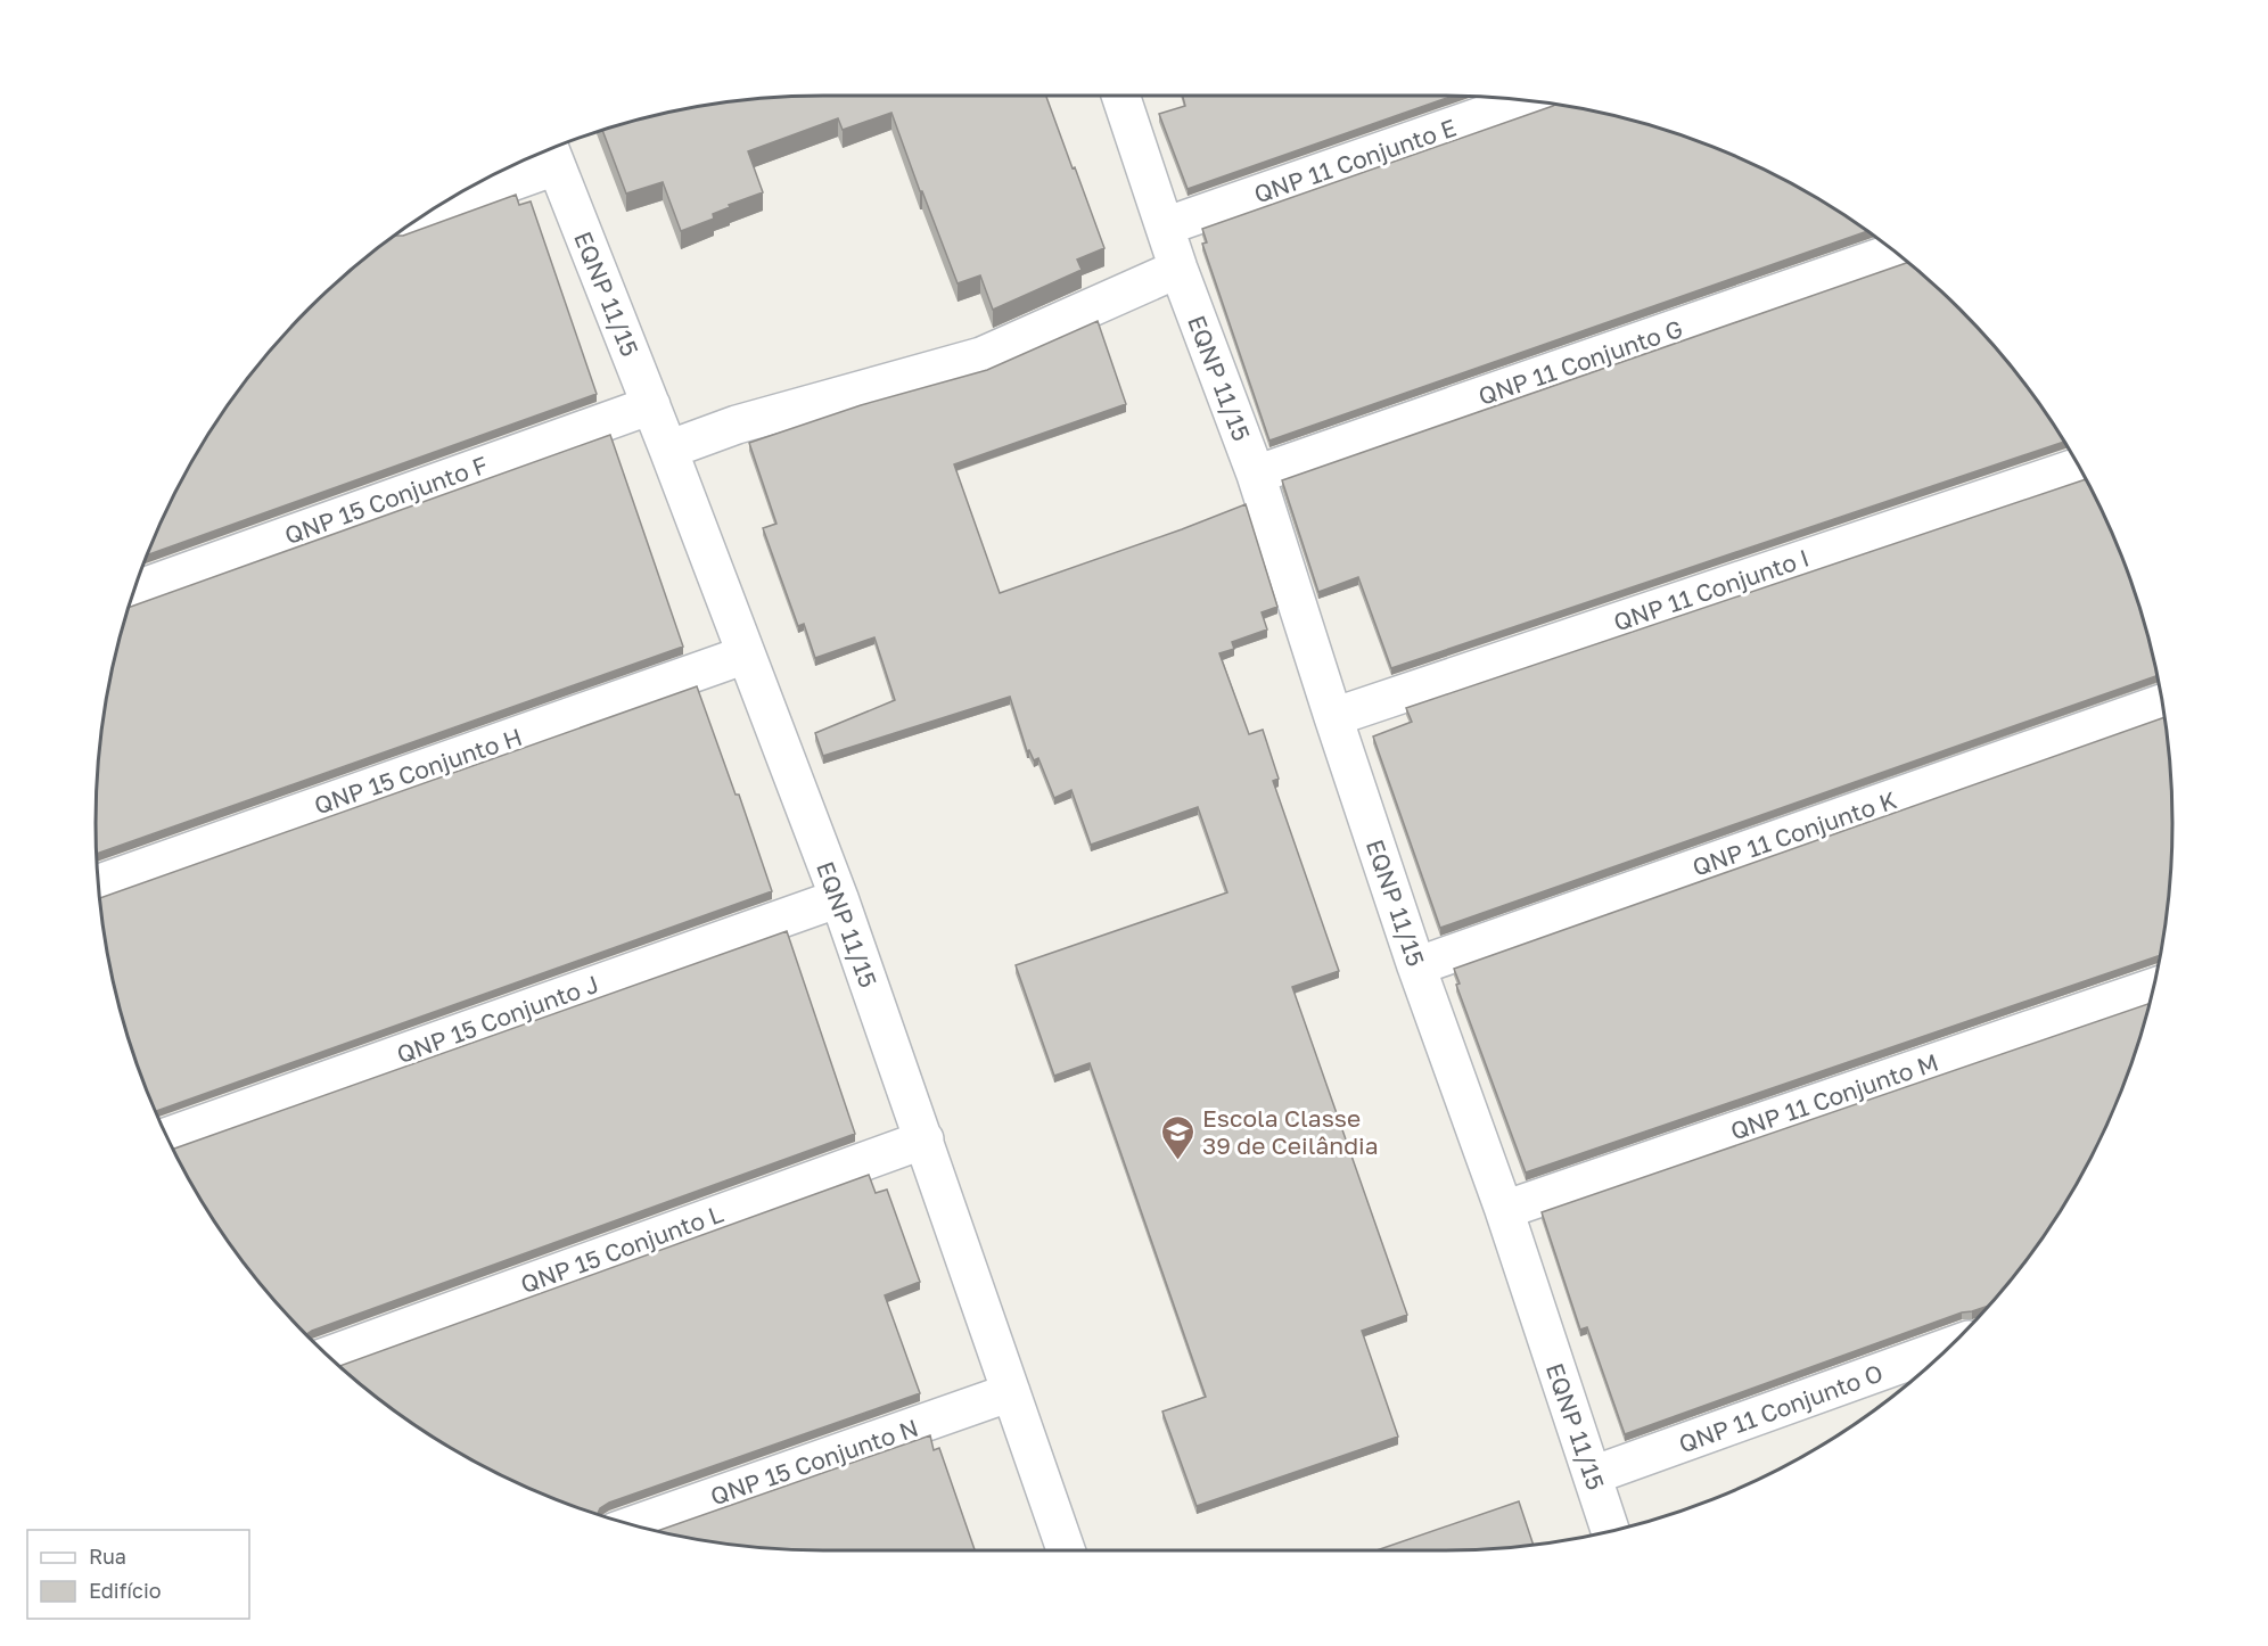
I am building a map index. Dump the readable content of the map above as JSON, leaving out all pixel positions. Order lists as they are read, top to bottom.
{
  "streets": {
    "street": [
      "QNP 11 Conjunto E",
      "EQNP 11/15",
      "QNP 11 Conjunto G",
      "QNP 15 Conjunto F",
      "QNP 11 Conjunto I",
      "QNP 15 Conjunto H",
      "QNP 11 Conjunto K",
      "QNP 15 Conjunto J",
      "QNP 11 Conjunto M",
      "QNP 15 Conjunto L",
      "QNP 11 Conjunto O",
      "QNP 15 Conjunto N"
    ]
  },
  "crossings": [
    ["QNP 11 Conjunto E", "EQNP 11/15"],
    ["EQNP 11/15", "QNP 11 Conjunto G"],
    ["EQNP 11/15", "QNP 15 Conjunto F"],
    ["EQNP 11/15", "QNP 11 Conjunto I"],
    ["EQNP 11/15", "QNP 15 Conjunto H"],
    ["EQNP 11/15", "QNP 11 Conjunto K"],
    ["EQNP 11/15", "QNP 15 Conjunto J"],
    ["EQNP 11/15", "QNP 11 Conjunto M"],
    ["EQNP 11/15", "QNP 15 Conjunto L"],
    ["EQNP 11/15", "QNP 11 Conjunto O"],
    ["EQNP 11/15", "QNP 15 Conjunto N"]
  ],
  "places": {
    "school or university": ["Escola Classe 39 de Ceilândia"]
  },
  "legend": ["Rua", "Edifício"]
}
